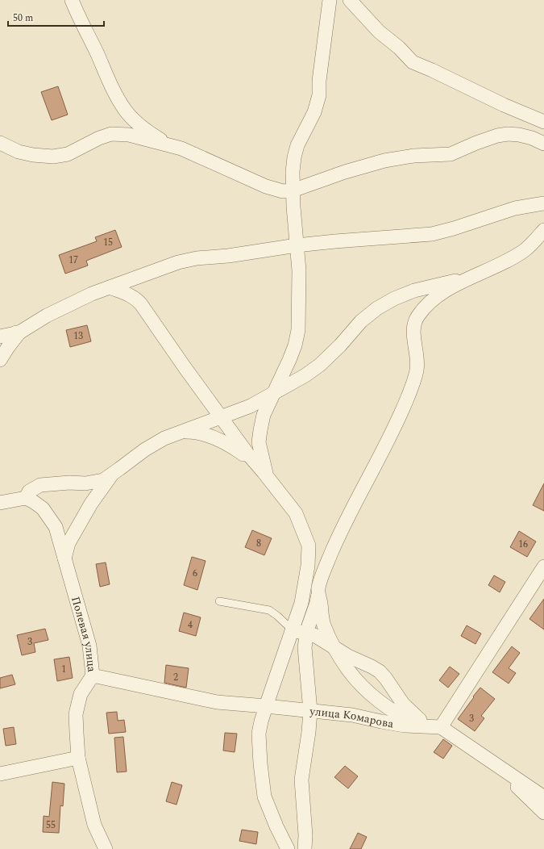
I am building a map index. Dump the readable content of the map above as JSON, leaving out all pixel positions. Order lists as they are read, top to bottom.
{
  "streets": {
    "street": ["Полевая улица", "улица Комарова"]
  },
  "crossings": [
    ["Полевая улица", "улица Комарова"]
  ],
  "house_numbers": [
    "15",
    "17",
    "13",
    "8",
    "16",
    "6",
    "4",
    "3",
    "1",
    "2",
    "3",
    "55"
  ],
  "scale_bar": "50 m"
}
